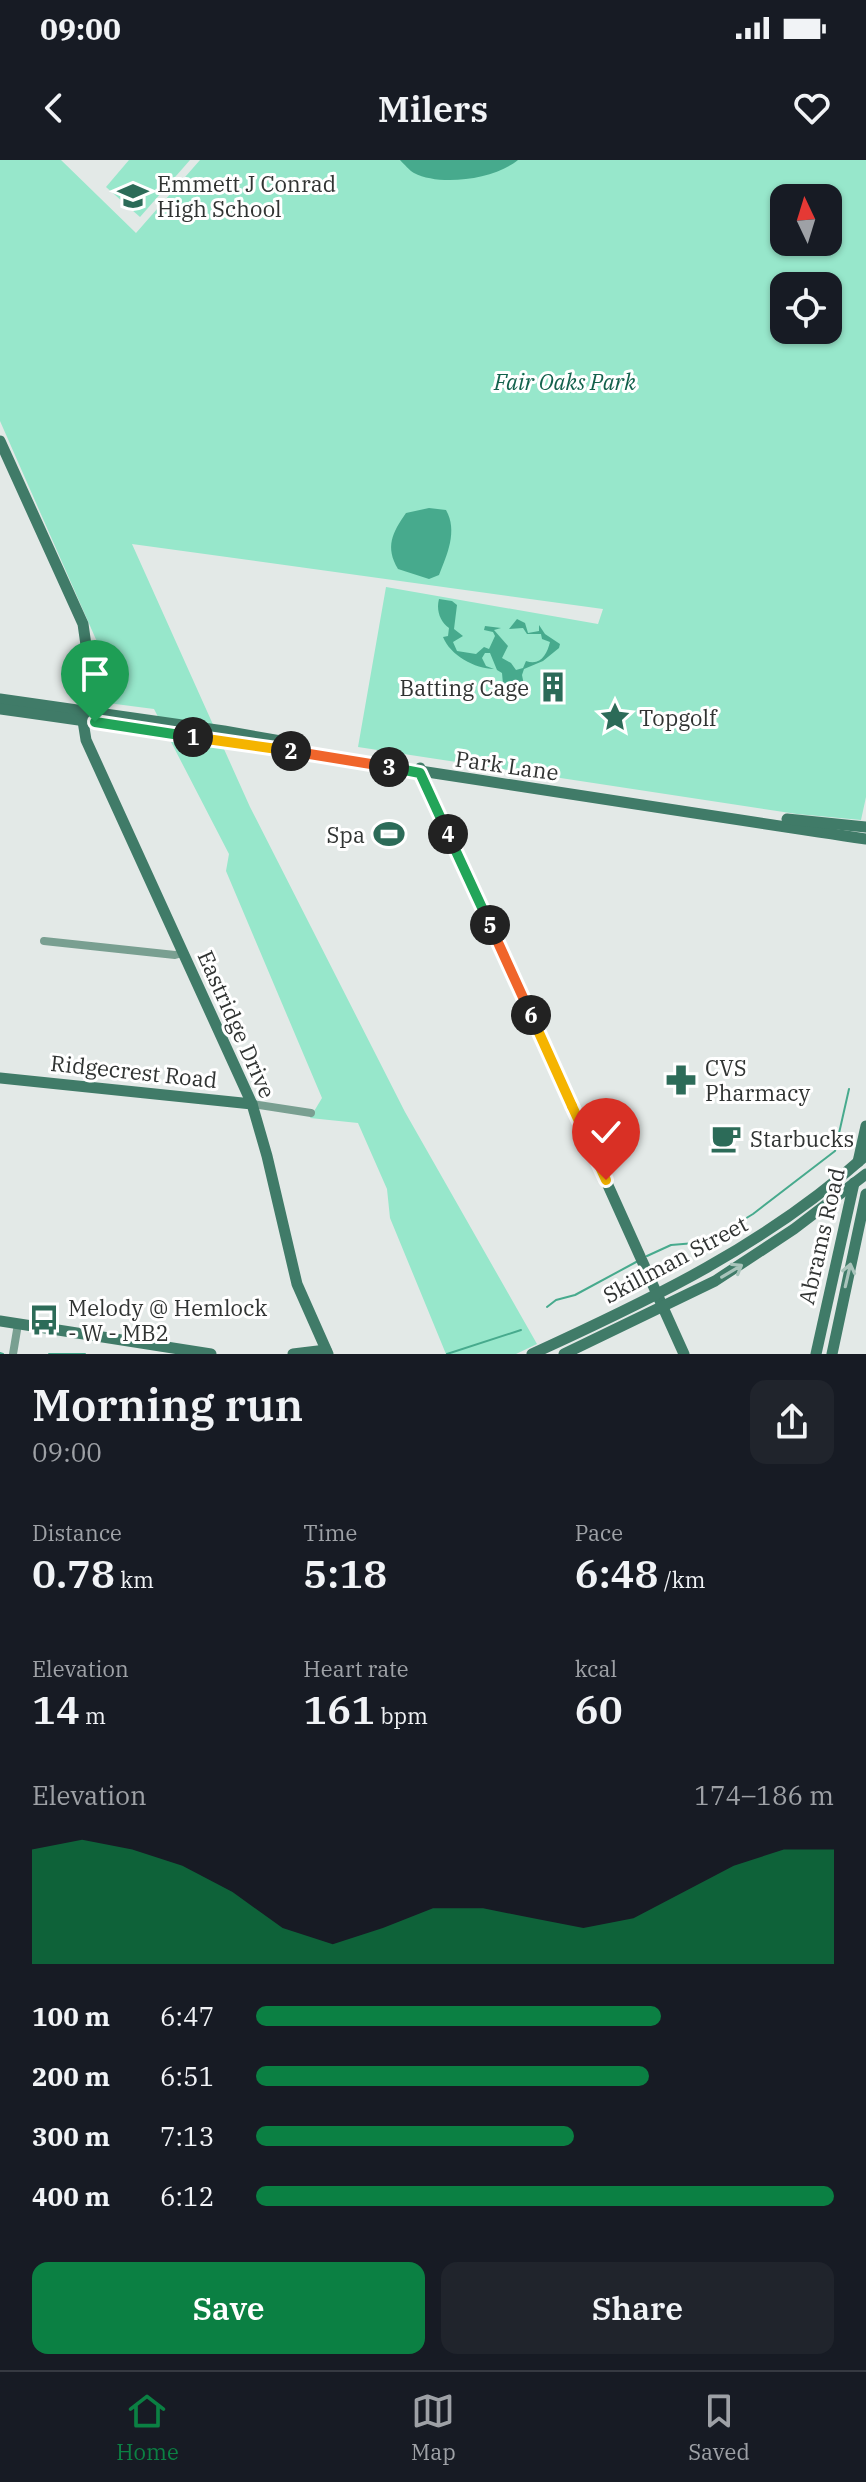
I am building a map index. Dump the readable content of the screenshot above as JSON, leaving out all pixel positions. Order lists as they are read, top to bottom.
{
  "streets": {
    "main road": [
      "Park Lane",
      "Eastridge Drive",
      "Ridgecrest Road",
      "Abrams Road",
      "Skillman Street"
    ]
  },
  "crossings": [
    ["Park Lane", "Eastridge Drive"],
    ["Eastridge Drive", "Ridgecrest Road"],
    ["Abrams Road", "Skillman Street"]
  ],
  "parks": ["Fair Oaks Park"],
  "places": {
    "school or university": ["Emmett J Conrad High School"],
    "building": ["Batting Cage"],
    "place": ["Topgolf"],
    "sports": ["Spa"],
    "pharmacy": ["CVS Pharmacy"],
    "cafe": ["Starbucks"],
    "bus stop": ["Melody @ Hemlock - W - MB2"]
  },
  "north": "top",
  "page": {
    "status": "09:00",
    "header": "Milers",
    "pins": [
      "1",
      "2",
      "3",
      "4",
      "5",
      "6"
    ],
    "heading": ["Morning run", "09:00"],
    "stats": [
      ["Distance", "0.78 km"],
      ["Time", "5:18"],
      ["Pace", "6:48 /km"],
      ["Elevation", "14 m"],
      ["Heart rate", "161 bpm"],
      ["kcal", "60"]
    ],
    "chart": ["Elevation", "174–186 m"],
    "list": [
      {
        "name": "100 m",
        "note": "6:47"
      },
      {
        "name": "200 m",
        "note": "6:51"
      },
      {
        "name": "300 m",
        "note": "7:13"
      },
      {
        "name": "400 m",
        "note": "6:12"
      }
    ],
    "buttons": ["Save", "Share"],
    "tabs": ["Home", "Map", "Saved"]
  }
}
